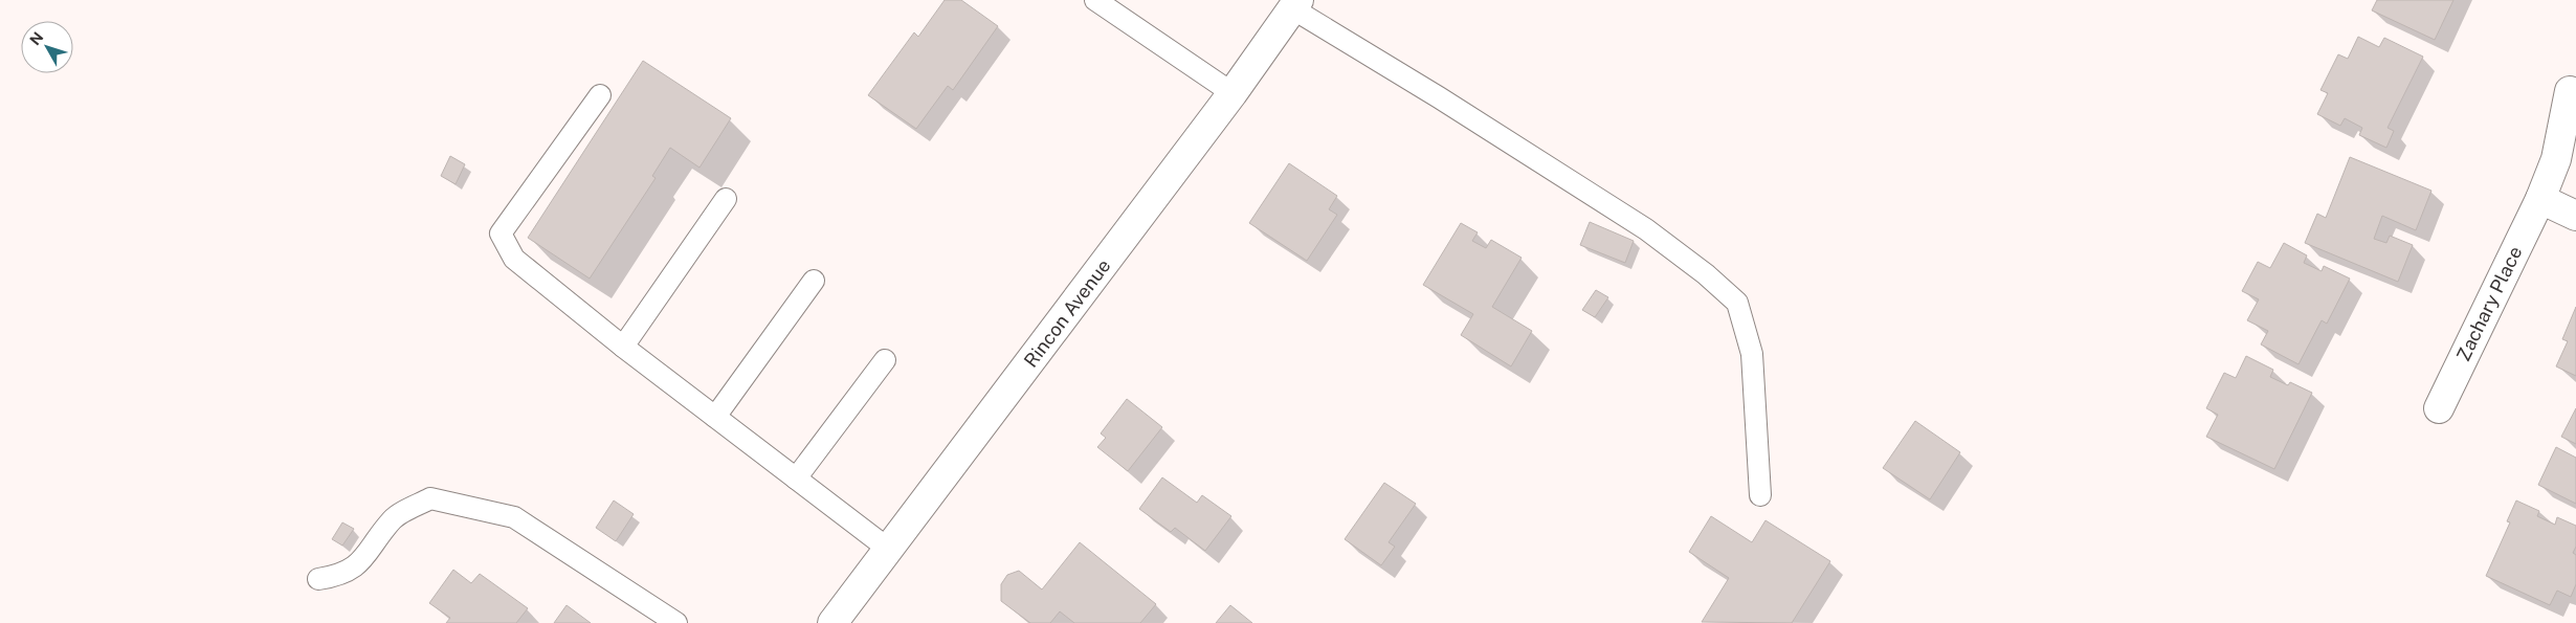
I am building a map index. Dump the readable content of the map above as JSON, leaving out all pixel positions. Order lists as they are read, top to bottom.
{
  "streets": {
    "street": ["Zachary Place", "Rincon Avenue"]
  },
  "north": "top left"
}
